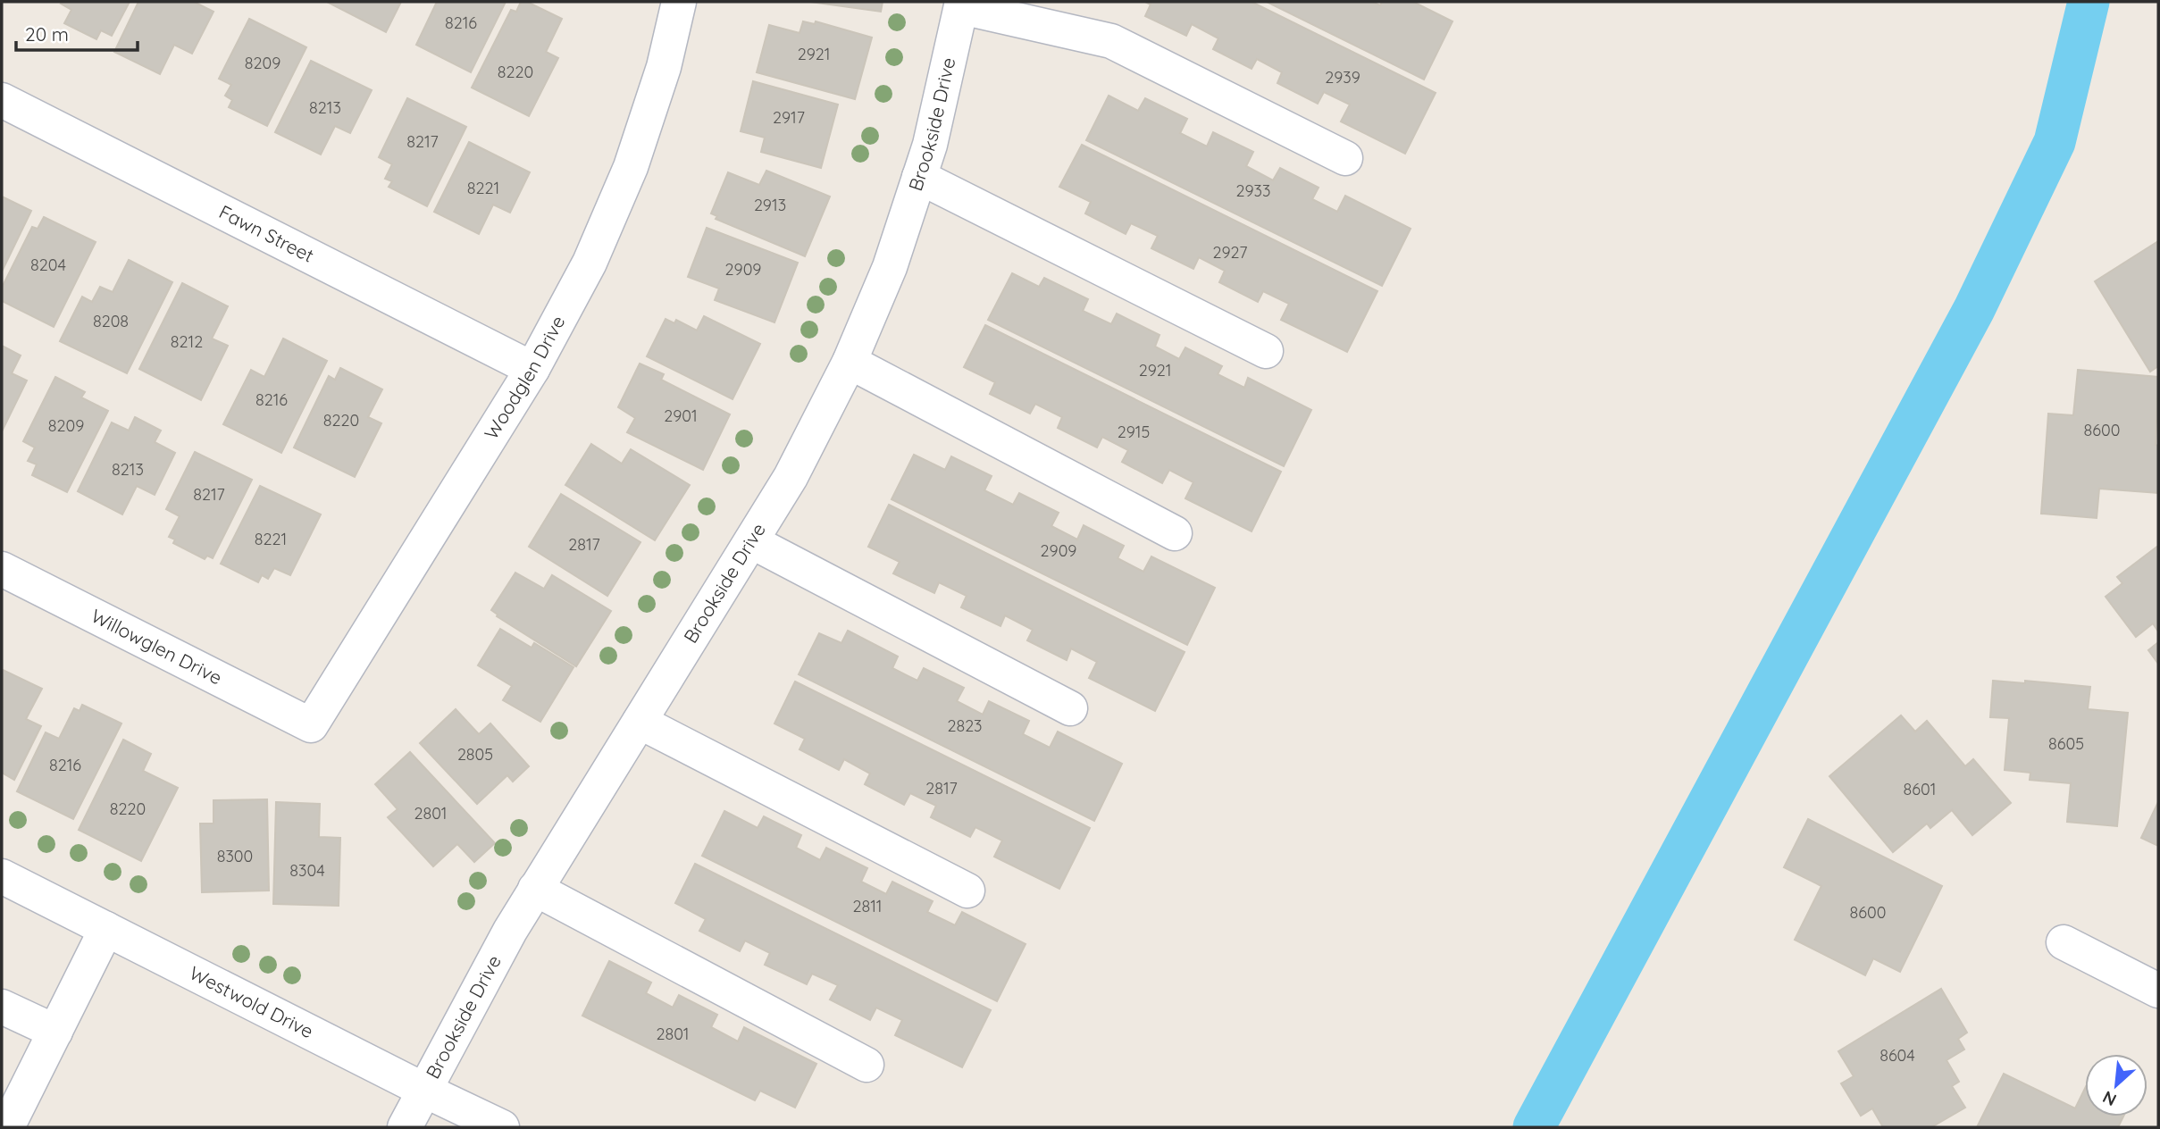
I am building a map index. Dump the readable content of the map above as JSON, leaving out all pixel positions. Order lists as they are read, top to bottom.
{
  "streets": {
    "street": [
      "Brookside Drive",
      "Fawn Street",
      "Woodglen Drive",
      "Willowglen Drive",
      "Westwold Drive"
    ]
  },
  "crossings": [
    ["Brookside Drive", "Westwold Drive"],
    ["Fawn Street", "Woodglen Drive"],
    ["Woodglen Drive", "Willowglen Drive"]
  ],
  "house_numbers": [
    "8216",
    "2921",
    "8209",
    "8220",
    "2939",
    "8213",
    "2917",
    "8217",
    "8221",
    "2933",
    "2913",
    "2927",
    "8204",
    "2909",
    "8208",
    "8212",
    "2921",
    "8216",
    "2901",
    "8220",
    "8209",
    "8600",
    "2915",
    "8213",
    "8217",
    "8221",
    "2817",
    "2909",
    "2823",
    "8605",
    "2805",
    "8216",
    "2817",
    "8601",
    "8220",
    "2801",
    "8300",
    "8304",
    "2811",
    "8600",
    "2801",
    "8604"
  ],
  "scale_bar": "20 m",
  "north": "bottom left"
}
